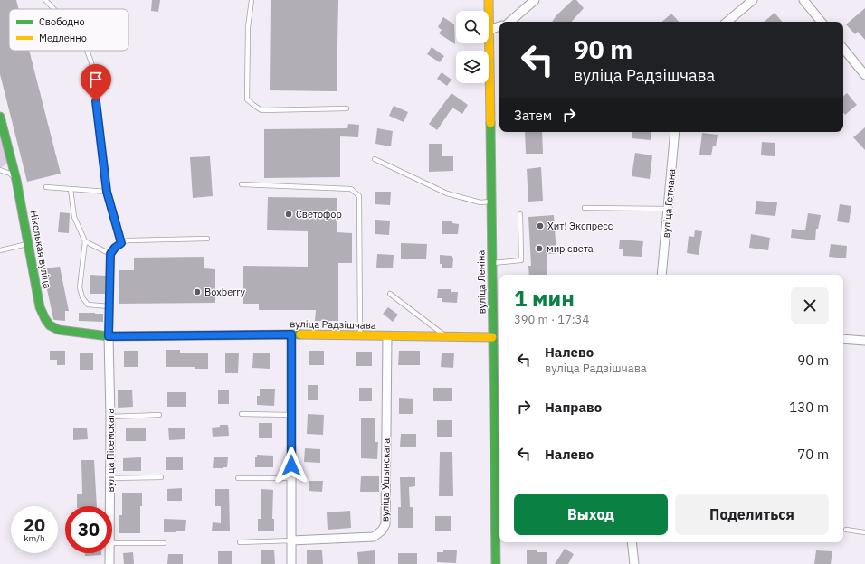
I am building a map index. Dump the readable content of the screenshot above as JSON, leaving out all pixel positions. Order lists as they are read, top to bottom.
{
  "streets": {
    "street": [
      "вуліца Гетмана",
      "Ніколькая вуліца",
      "вуліца Леніна",
      "вуліца Радзішчава",
      "вуліца Пісемскага",
      "вуліца Ушынскага"
    ]
  },
  "crossings": [
    ["Ніколькая вуліца", "вуліца Радзішчава"],
    ["Ніколькая вуліца", "вуліца Пісемскага"],
    ["вуліца Леніна", "вуліца Радзішчава"],
    ["вуліца Радзішчава", "вуліца Пісемскага"],
    ["вуліца Радзішчава", "вуліца Ушынскага"]
  ],
  "places": [
    "Светофор",
    "Хит! Экспресс",
    "мир света",
    "Boxberry"
  ],
  "legend": ["Свободно", "Медленно"],
  "page": {
    "turn": ["90 m", "вуліца Радзішчава"],
    "then": "Затем",
    "heading": ["1 мин", "390 m · 17:34"],
    "list": [
      {
        "name": "Налево",
        "note": "вуліца Радзішчава",
        "value": "90 m"
      },
      {
        "name": "Направо",
        "value": "130 m"
      },
      {
        "name": "Налево",
        "value": "70 m"
      }
    ],
    "buttons": ["Выход", "Поделиться"],
    "speed": "20 km/h",
    "limit": "30"
  }
}
